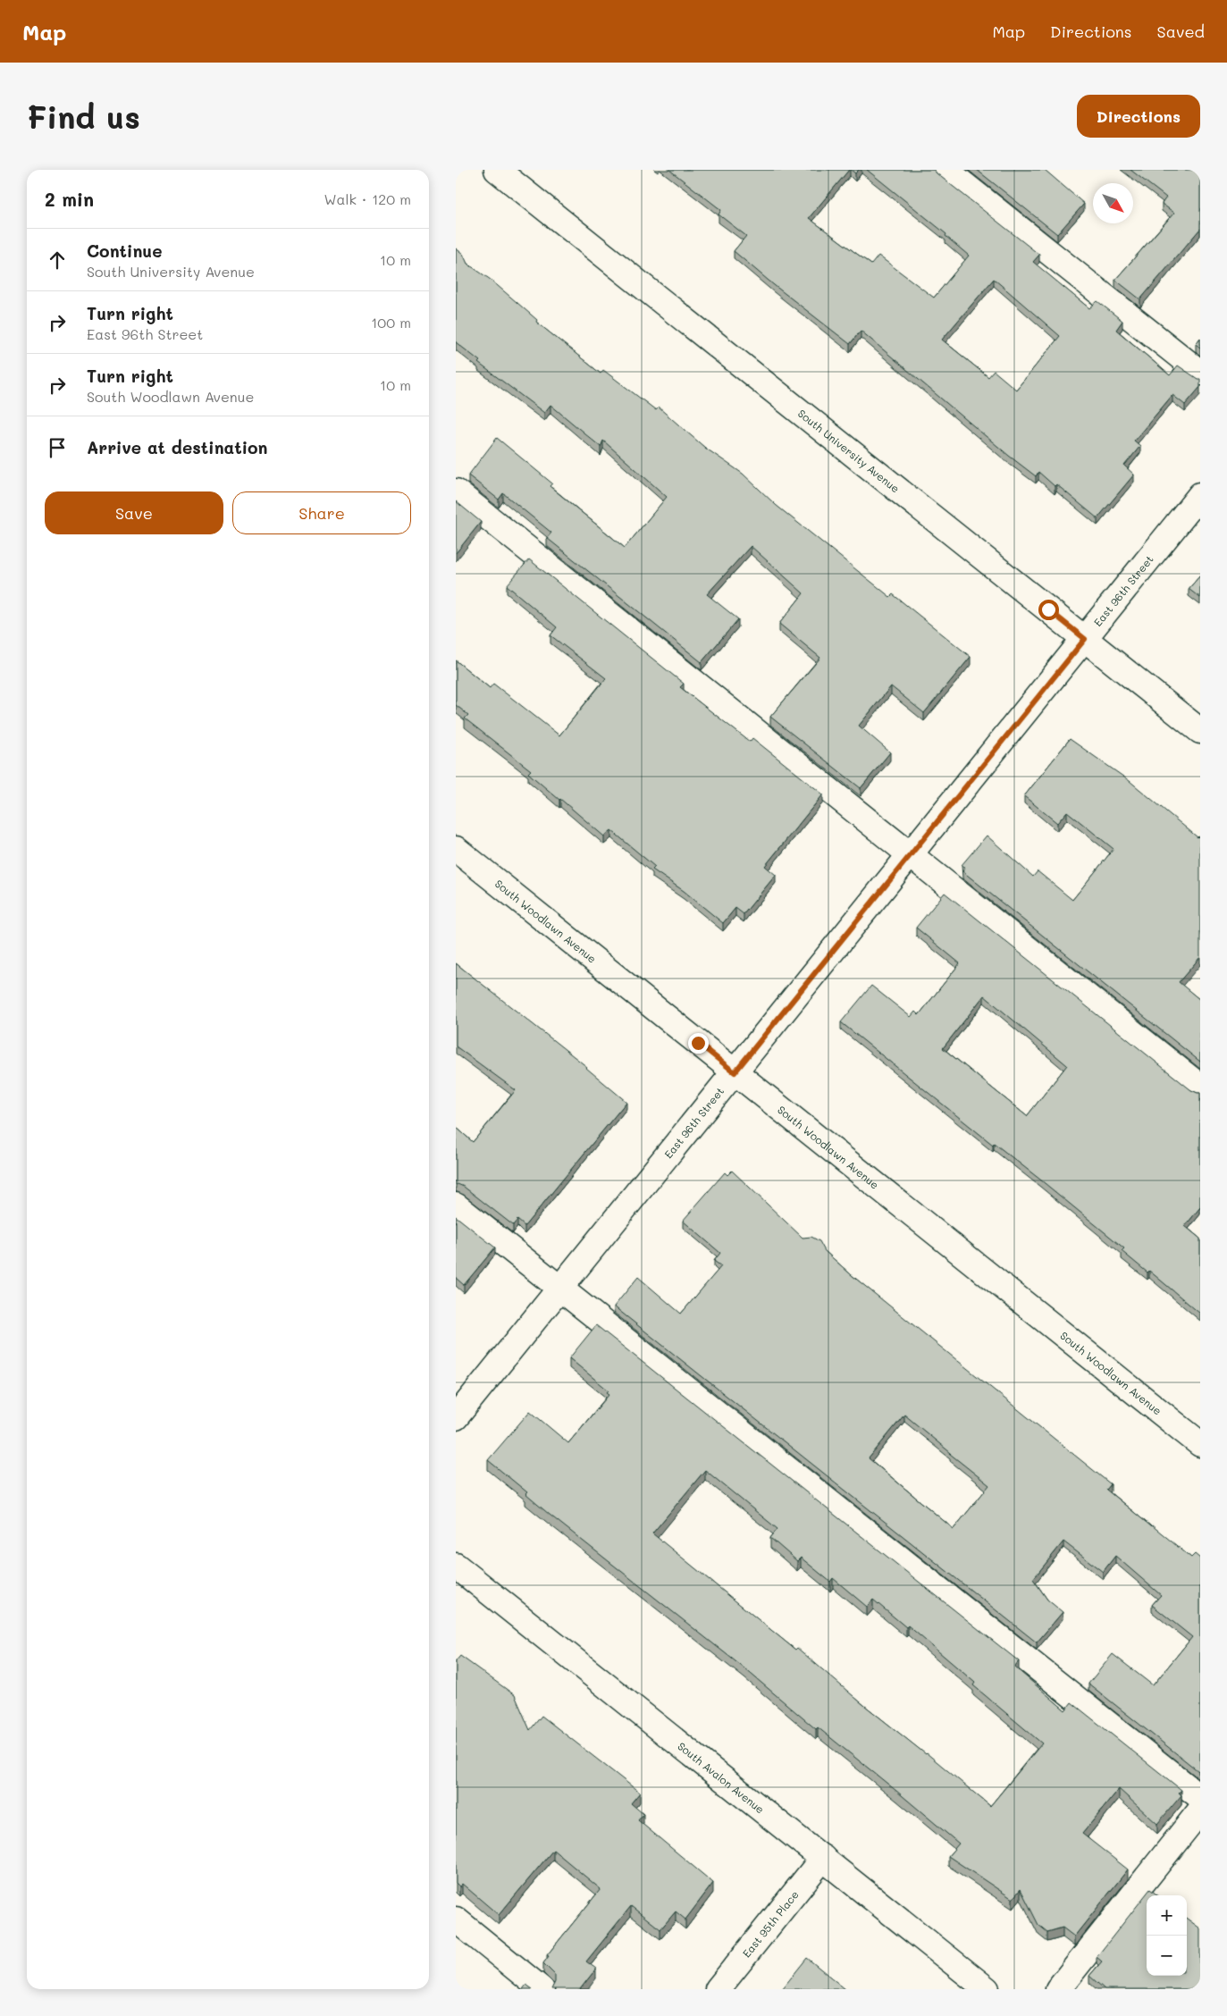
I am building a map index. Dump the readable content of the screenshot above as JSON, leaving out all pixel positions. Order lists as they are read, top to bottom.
{
  "streets": {
    "street": [
      "South University Avenue",
      "East 96th Street",
      "South Woodlawn Avenue",
      "South Avalon Avenue",
      "East 95th Place"
    ]
  },
  "crossings": [
    ["South University Avenue", "East 96th Street"],
    ["East 96th Street", "South Woodlawn Avenue"],
    ["South Avalon Avenue", "East 95th Place"]
  ],
  "north": "bottom right",
  "page": {
    "header": "Map",
    "nav": ["Map", "Directions", "Saved"],
    "buttons": [
      "Directions",
      ["Save", "Share"]
    ],
    "title": "Find us",
    "heading": ["2 min", "Walk · 120 m"],
    "list": [
      ["Continue", "South University Avenue", "10 m"],
      ["Turn right", "East 96th Street", "100 m"],
      ["Turn right", "South Woodlawn Avenue", "10 m"],
      "Arrive at destination"
    ],
    "map_buttons": ["+", "−"]
  }
}
